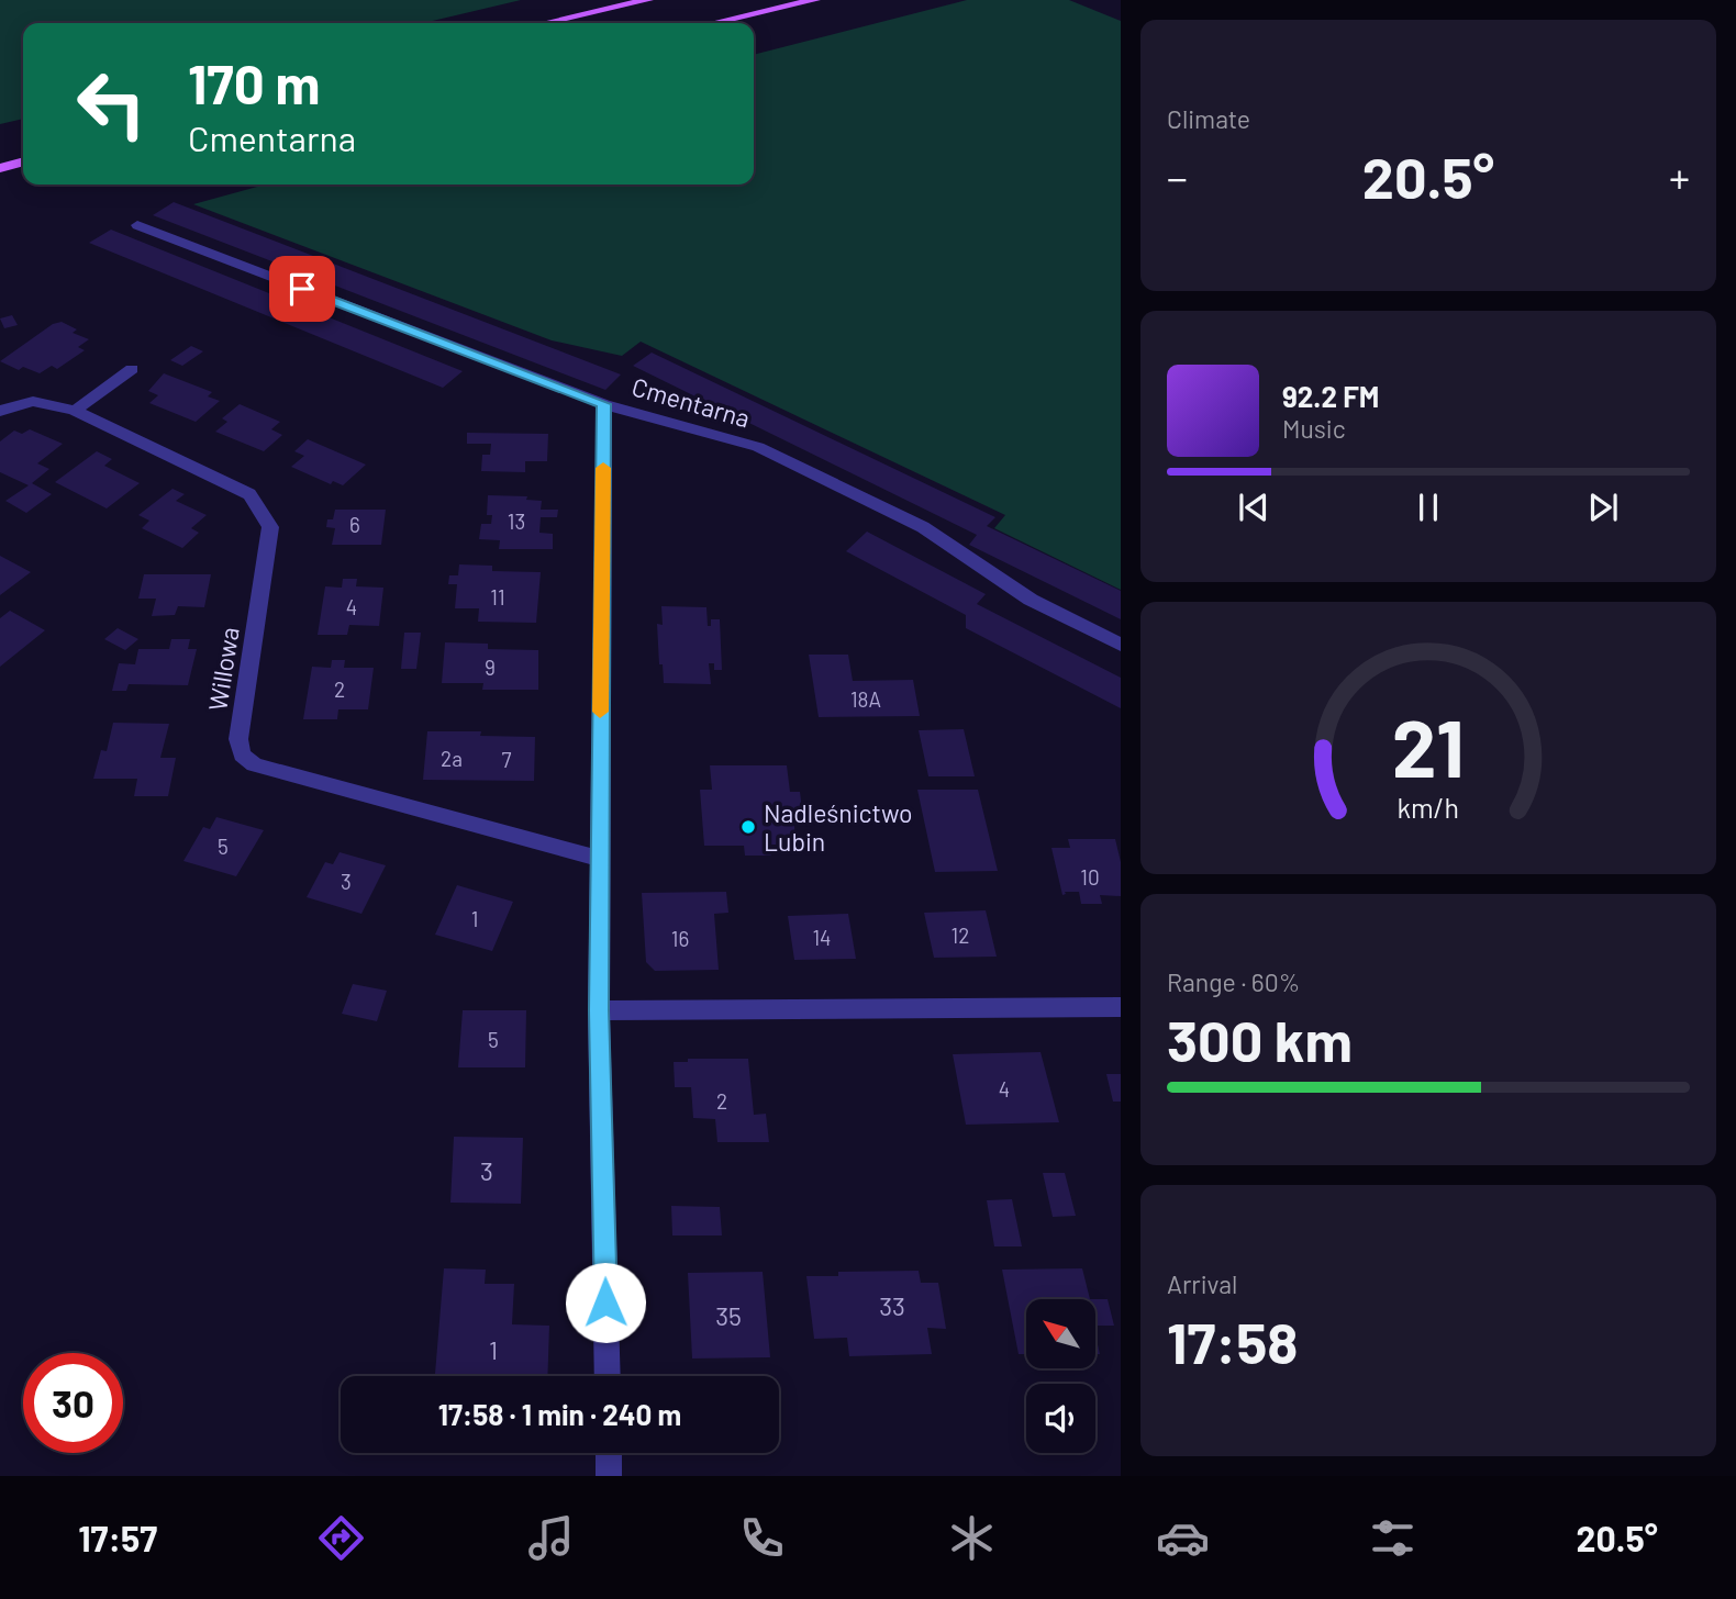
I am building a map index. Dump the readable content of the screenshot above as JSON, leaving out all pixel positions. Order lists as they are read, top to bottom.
{
  "streets": {
    "street": ["Cmentarna", "Willowa"]
  },
  "places": ["Nadleśnictwo Lubin"],
  "house_numbers": [
    "13",
    "6",
    "11",
    "4",
    "9",
    "2",
    "18A",
    "2a",
    "7",
    "5",
    "10",
    "3",
    "1",
    "12",
    "14",
    "16",
    "5",
    "4",
    "2",
    "3",
    "33",
    "35",
    "1"
  ],
  "north": "top left",
  "page": {
    "tile": [
      "Climate",
      ["Range · 60%", "300 km"],
      ["Arrival", "17:58"]
    ],
    "turn": ["170 m", "Cmentarna"],
    "heat": ["−", "20.5°", "+"],
    "song": ["92.2 FM", "Music"],
    "limit": "30",
    "trip": "17:58 · 1 min · 240 m",
    "tabs": ["17:57", "20.5°"],
    "gauge": ["21", "km/h"]
  }
}
